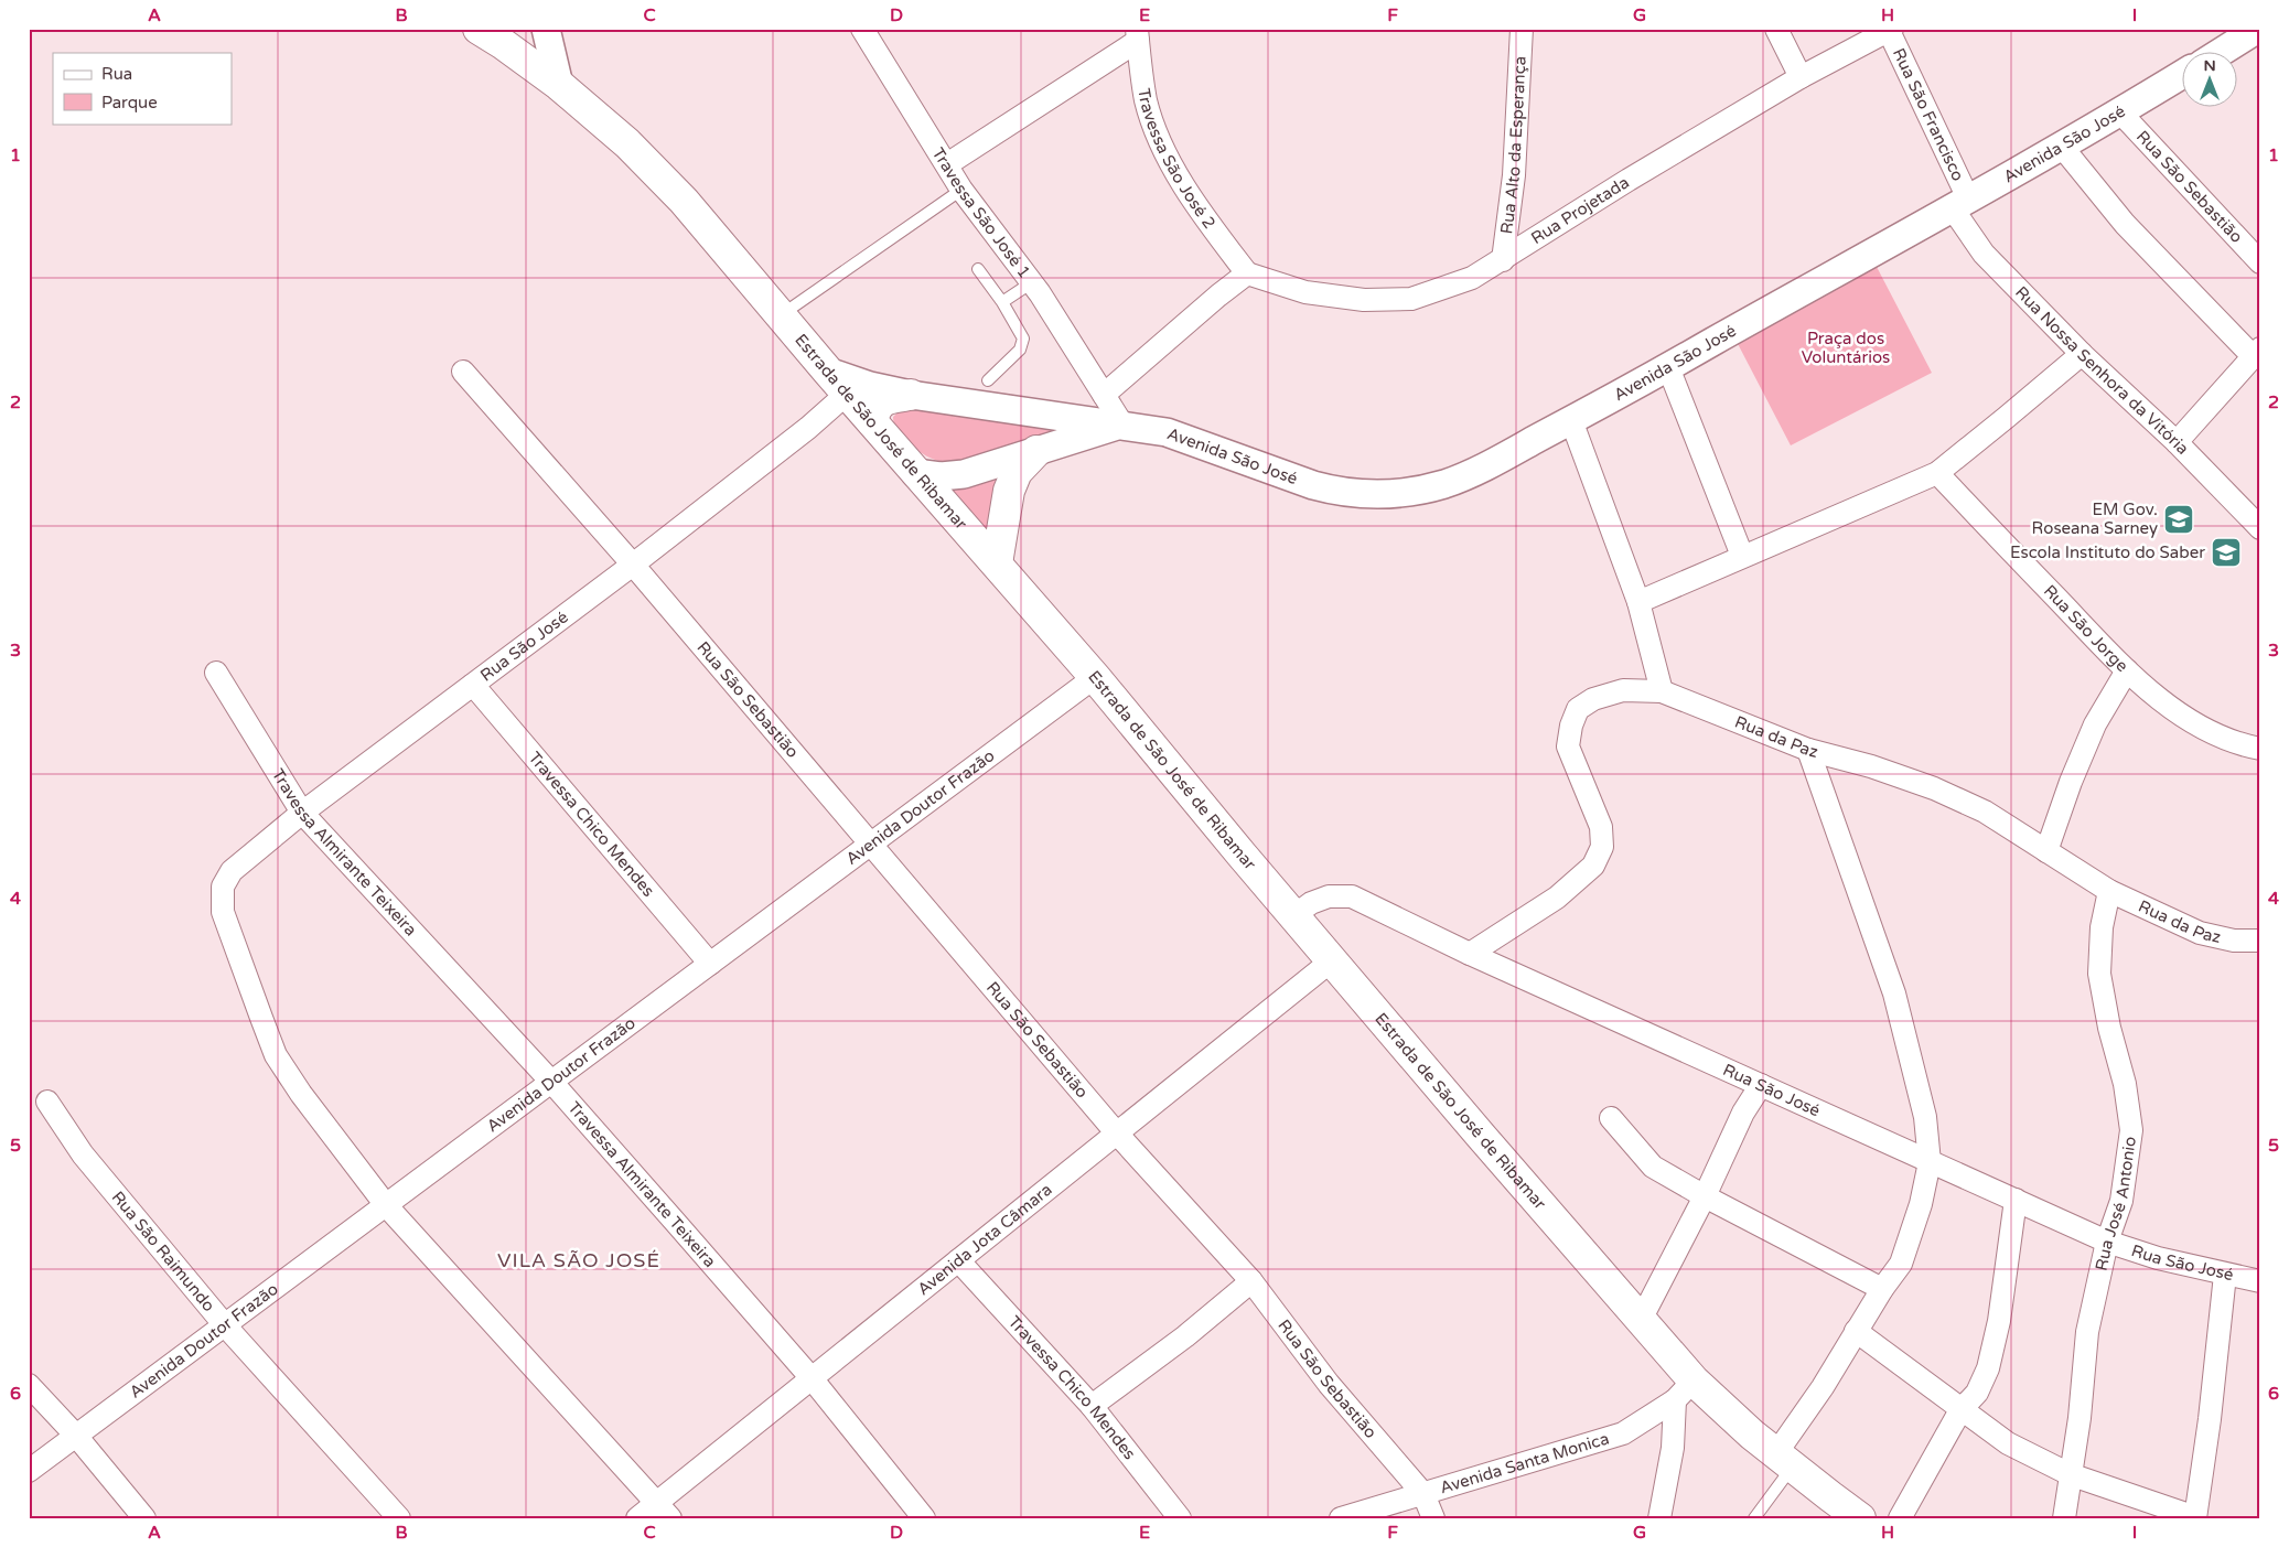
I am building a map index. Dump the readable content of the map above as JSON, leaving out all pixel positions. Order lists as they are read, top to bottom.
{
  "streets": {
    "main road": ["Estrada de São José de Ribamar"],
    "street": [
      "Rua São Francisco",
      "Rua Alto da Esperança",
      "Avenida São José",
      "Travessa São José 2",
      "Rua São Sebastião",
      "Rua Projetada",
      "Travessa São José 1",
      "Rua Nossa Senhora da Vitória",
      "Rua São Jorge",
      "Rua São José",
      "Rua da Paz",
      "Avenida Doutor Frazão",
      "Travessa Chico Mendes",
      "Travessa Almirante Teixeira",
      "Rua José Antonio",
      "Avenida Jota Câmara",
      "Rua São Raimundo",
      "Avenida Santa Monica"
    ]
  },
  "crossings": [
    ["Rua São Francisco", "Avenida São José"],
    ["Rua São Francisco", "Rua Projetada"],
    ["Rua São Francisco", "Rua Nossa Senhora da Vitória"],
    ["Rua Alto da Esperança", "Rua Projetada"],
    ["Avenida São José", "Rua São Sebastião"],
    ["Avenida São José", "Travessa São José 1"],
    ["Avenida São José", "Rua Nossa Senhora da Vitória"],
    ["Avenida São José", "Estrada de São José de Ribamar"],
    ["Avenida São José", "Rua São José"],
    ["Travessa São José 2", "Rua Projetada"],
    ["Rua São Sebastião", "Rua São José"],
    ["Rua São Sebastião", "Avenida Doutor Frazão"],
    ["Rua São Sebastião", "Avenida Jota Câmara"],
    ["Rua São Sebastião", "Avenida Santa Monica"],
    ["Estrada de São José de Ribamar", "Rua São José"],
    ["Estrada de São José de Ribamar", "Avenida Doutor Frazão"],
    ["Estrada de São José de Ribamar", "Avenida Jota Câmara"],
    ["Estrada de São José de Ribamar", "Avenida Santa Monica"],
    ["Rua São José", "Rua da Paz"],
    ["Rua São José", "Avenida Doutor Frazão"],
    ["Rua São José", "Travessa Chico Mendes"],
    ["Rua São José", "Travessa Almirante Teixeira"],
    ["Rua São José", "Rua José Antonio"],
    ["Rua da Paz", "Rua José Antonio"],
    ["Avenida Doutor Frazão", "Travessa Chico Mendes"],
    ["Avenida Doutor Frazão", "Travessa Almirante Teixeira"],
    ["Avenida Doutor Frazão", "Rua São Raimundo"],
    ["Travessa Chico Mendes", "Avenida Jota Câmara"],
    ["Travessa Almirante Teixeira", "Avenida Jota Câmara"]
  ],
  "districts": ["VILA SÃO JOSÉ"],
  "parks": ["Praça dos Voluntários"],
  "places": {
    "school or university": ["EM Gov. Roseana Sarney", "Escola Instituto do Saber"]
  },
  "legend": ["Rua", "Parque"],
  "north": "top",
  "grid": {
    "columns": [
      "A",
      "B",
      "C",
      "D",
      "E",
      "F",
      "G",
      "H",
      "I"
    ],
    "rows": [
      "1",
      "2",
      "3",
      "4",
      "5",
      "6"
    ]
  }
}
